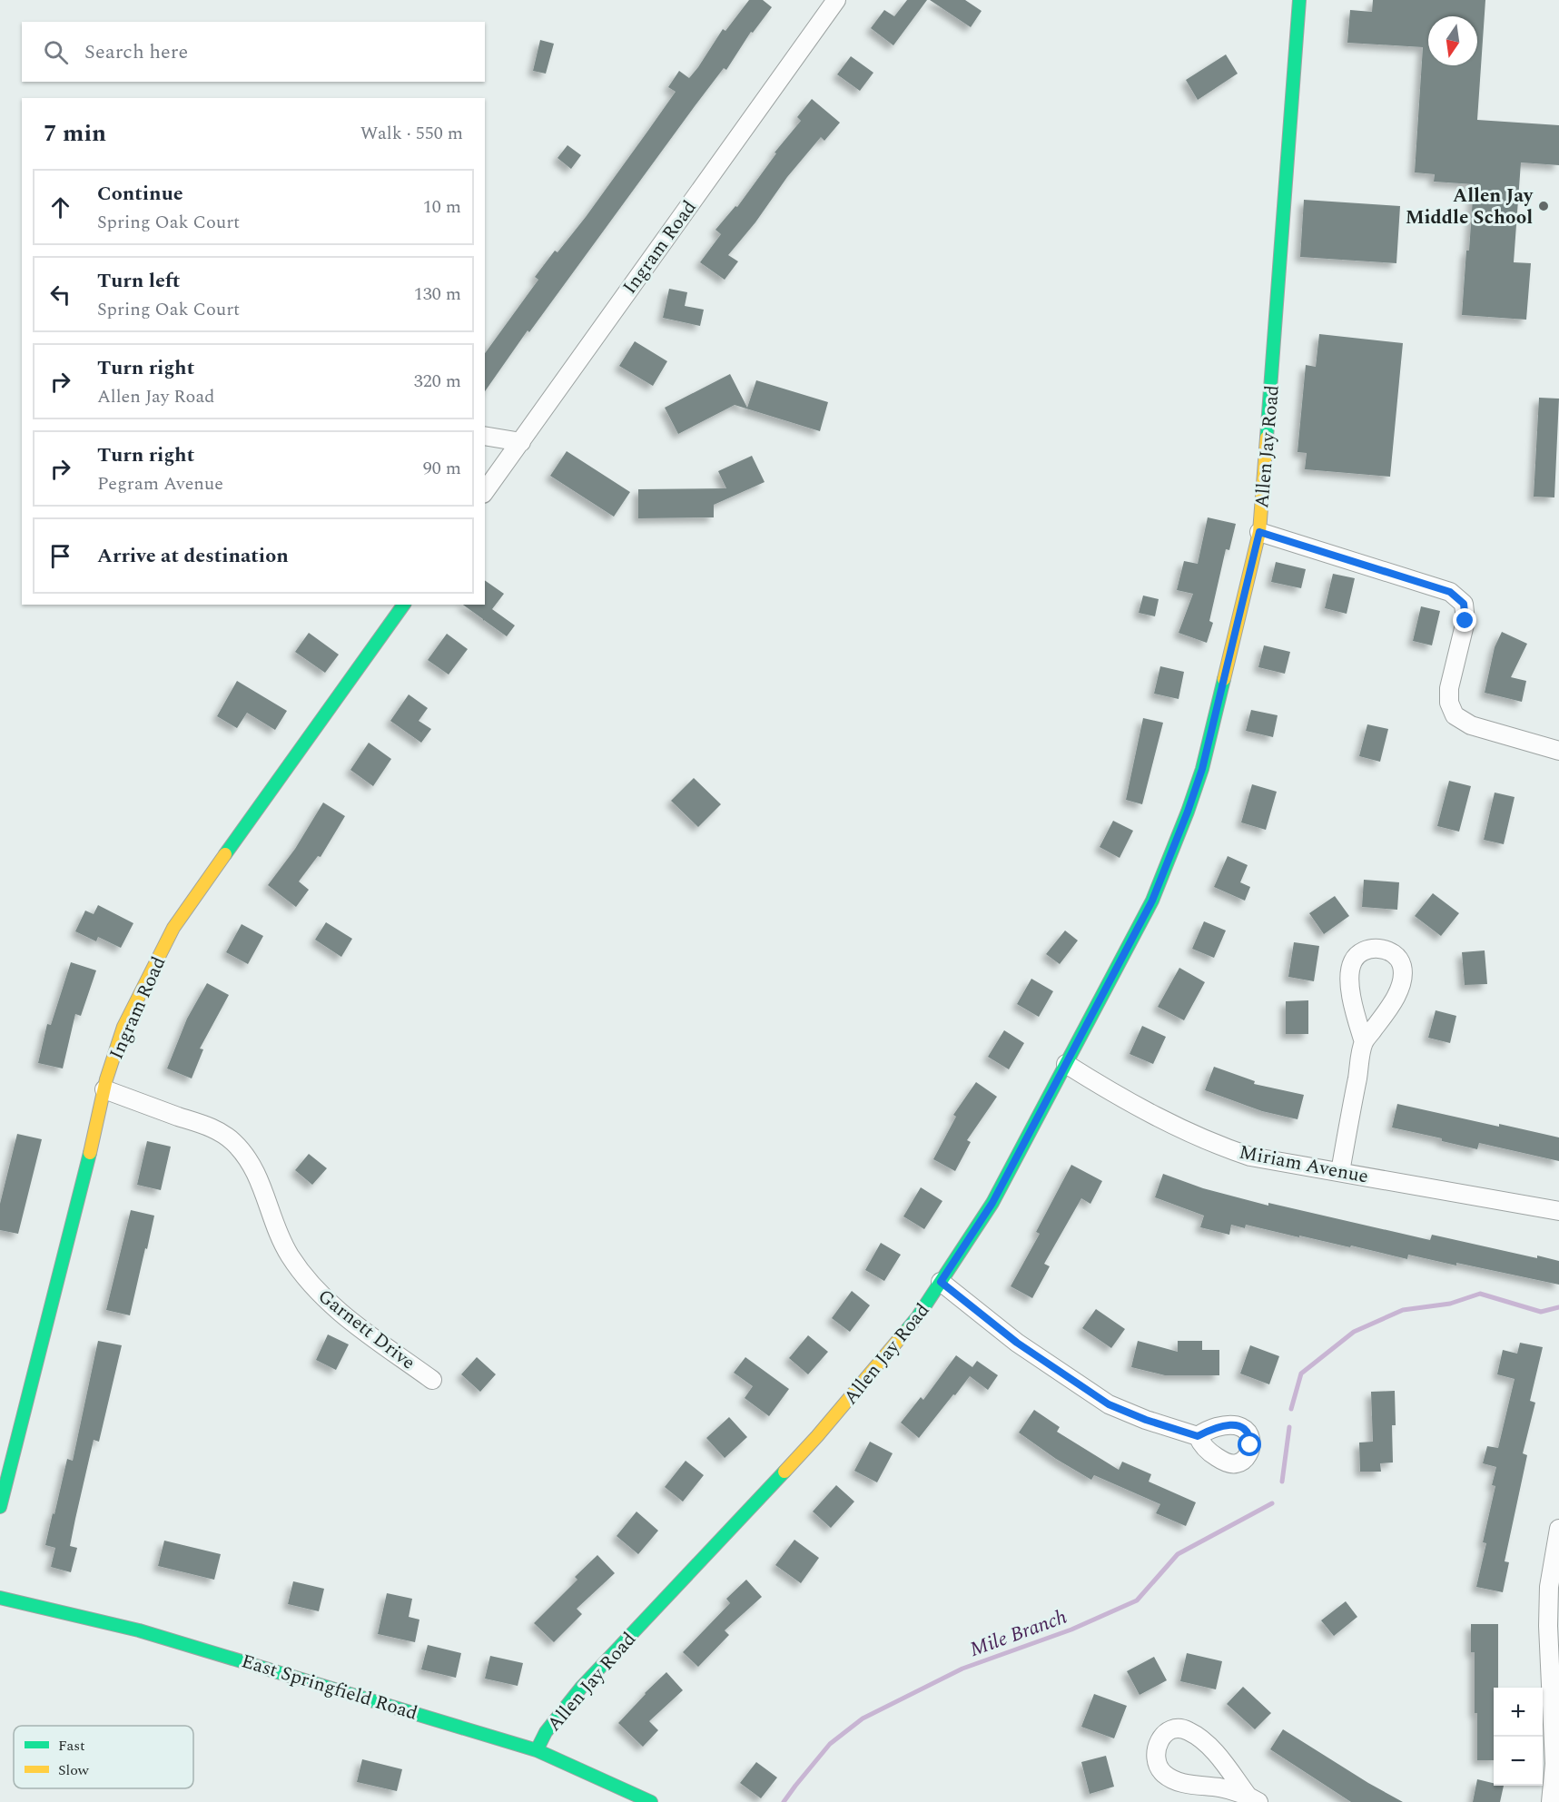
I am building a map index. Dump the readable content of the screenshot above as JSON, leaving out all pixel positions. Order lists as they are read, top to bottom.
{
  "streets": {
    "street": [
      "Ingram Road",
      "Allen Jay Road",
      "Miriam Avenue",
      "Garnett Drive",
      "East Springfield Road"
    ]
  },
  "crossings": [
    ["Ingram Road", "Garnett Drive"],
    ["Allen Jay Road", "Miriam Avenue"],
    ["Allen Jay Road", "East Springfield Road"]
  ],
  "water": ["Mile Branch"],
  "places": ["Allen Jay Middle School"],
  "legend": ["Fast", "Slow"],
  "north": "bottom",
  "page": {
    "search": "Search here",
    "heading": ["7 min", "Walk · 550 m"],
    "list": [
      ["Continue", "Spring Oak Court", "10 m"],
      ["Turn left", "Spring Oak Court", "130 m"],
      ["Turn right", "Allen Jay Road", "320 m"],
      ["Turn right", "Pegram Avenue", "90 m"],
      "Arrive at destination"
    ],
    "map_buttons": ["+", "−"]
  }
}
